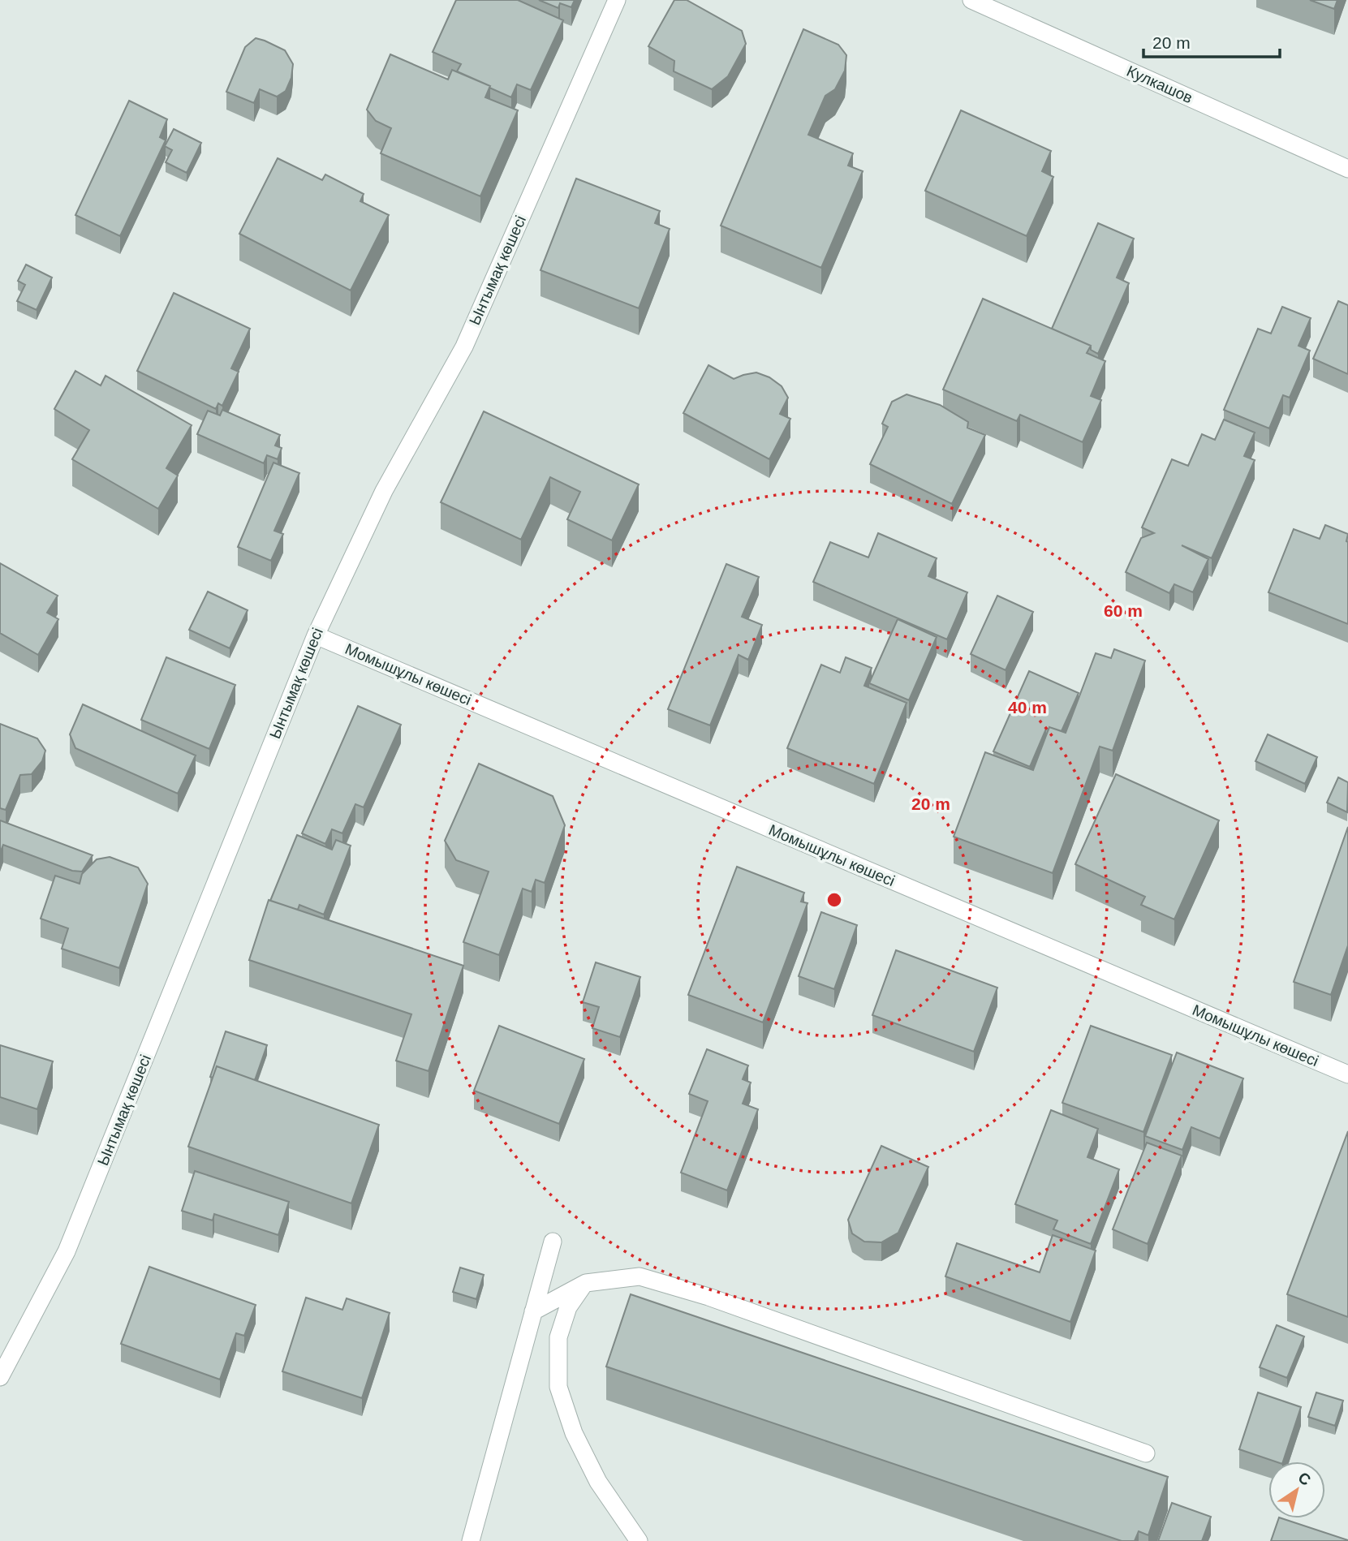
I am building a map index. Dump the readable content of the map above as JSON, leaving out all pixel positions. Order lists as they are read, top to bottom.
{
  "streets": {
    "street": ["Кулкашов", "Ынтымақ көшесі", "Момышұлы көшесі"]
  },
  "crossings": [
    ["Ынтымақ көшесі", "Момышұлы көшесі"]
  ],
  "scale_bar": "20 m",
  "north": "top right",
  "rings": ["60 m", "40 m", "20 m"]
}
